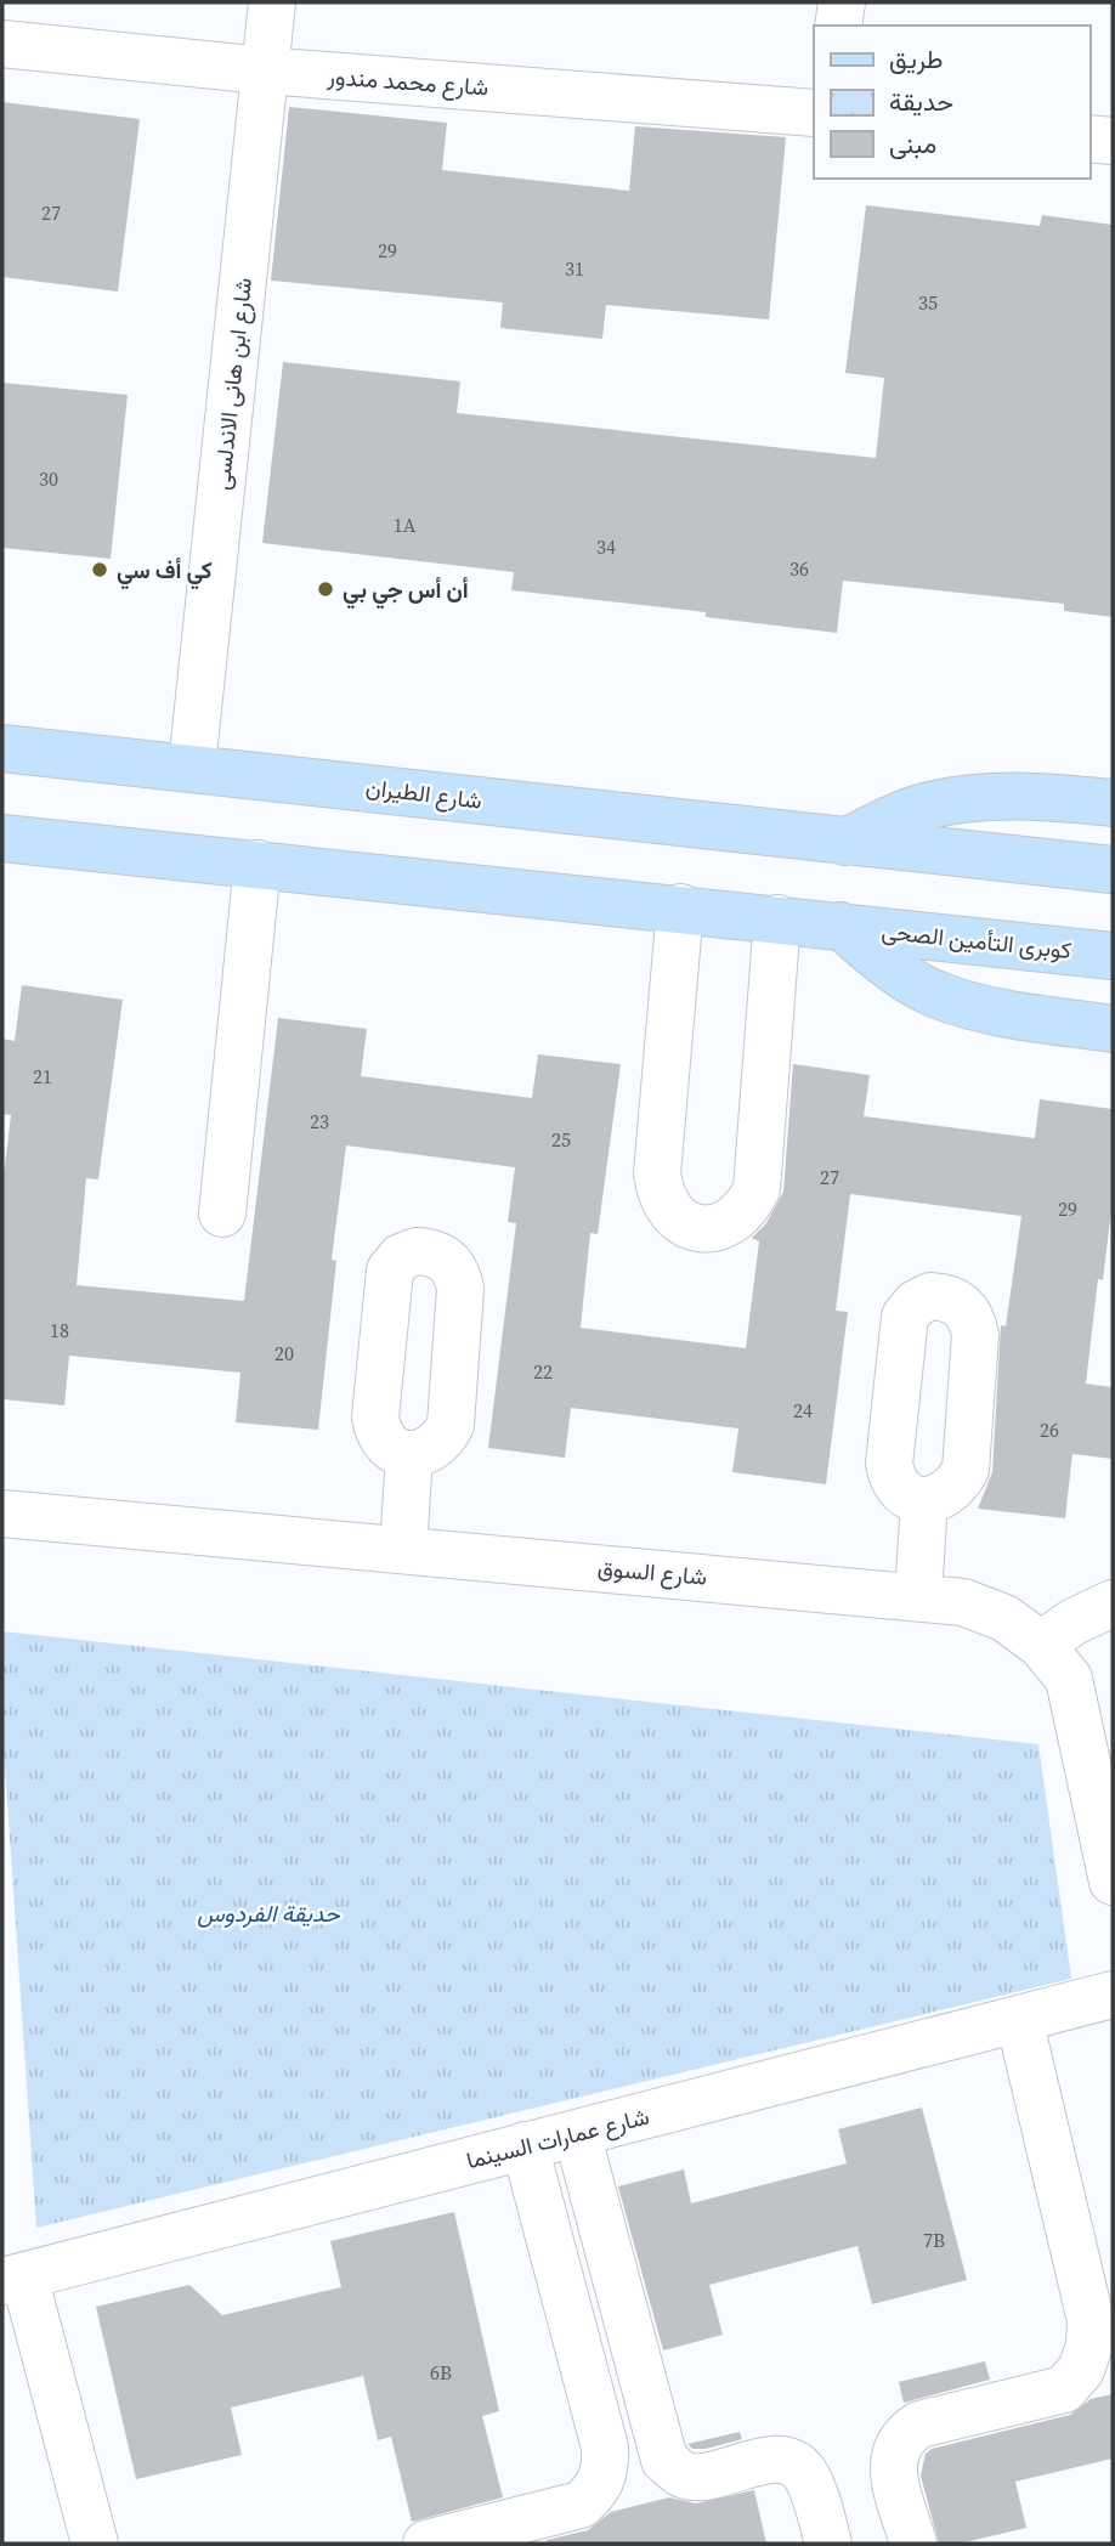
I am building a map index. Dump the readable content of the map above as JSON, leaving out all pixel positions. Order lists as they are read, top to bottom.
{
  "streets": {
    "main road": ["شارع الطيران", "كوبرى التأمين الصحى"],
    "street": [
      "شارع محمد مندور",
      "شارع ابن هانى الاندلسى",
      "شارع السوق",
      "شارع عمارات السينما"
    ]
  },
  "crossings": [
    ["شارع محمد مندور", "شارع ابن هانى الاندلسى"],
    ["شارع ابن هانى الاندلسى", "شارع الطيران"]
  ],
  "parks": ["حديقة الفردوس"],
  "places": ["كي أف سي", "أن أس جي بي"],
  "house_numbers": [
    "27",
    "29",
    "31",
    "35",
    "30",
    "1A",
    "34",
    "36",
    "21",
    "23",
    "25",
    "27",
    "29",
    "18",
    "20",
    "22",
    "24",
    "26",
    "7B",
    "6B"
  ],
  "legend": ["طريق", "حديقة", "مبنى"]
}
